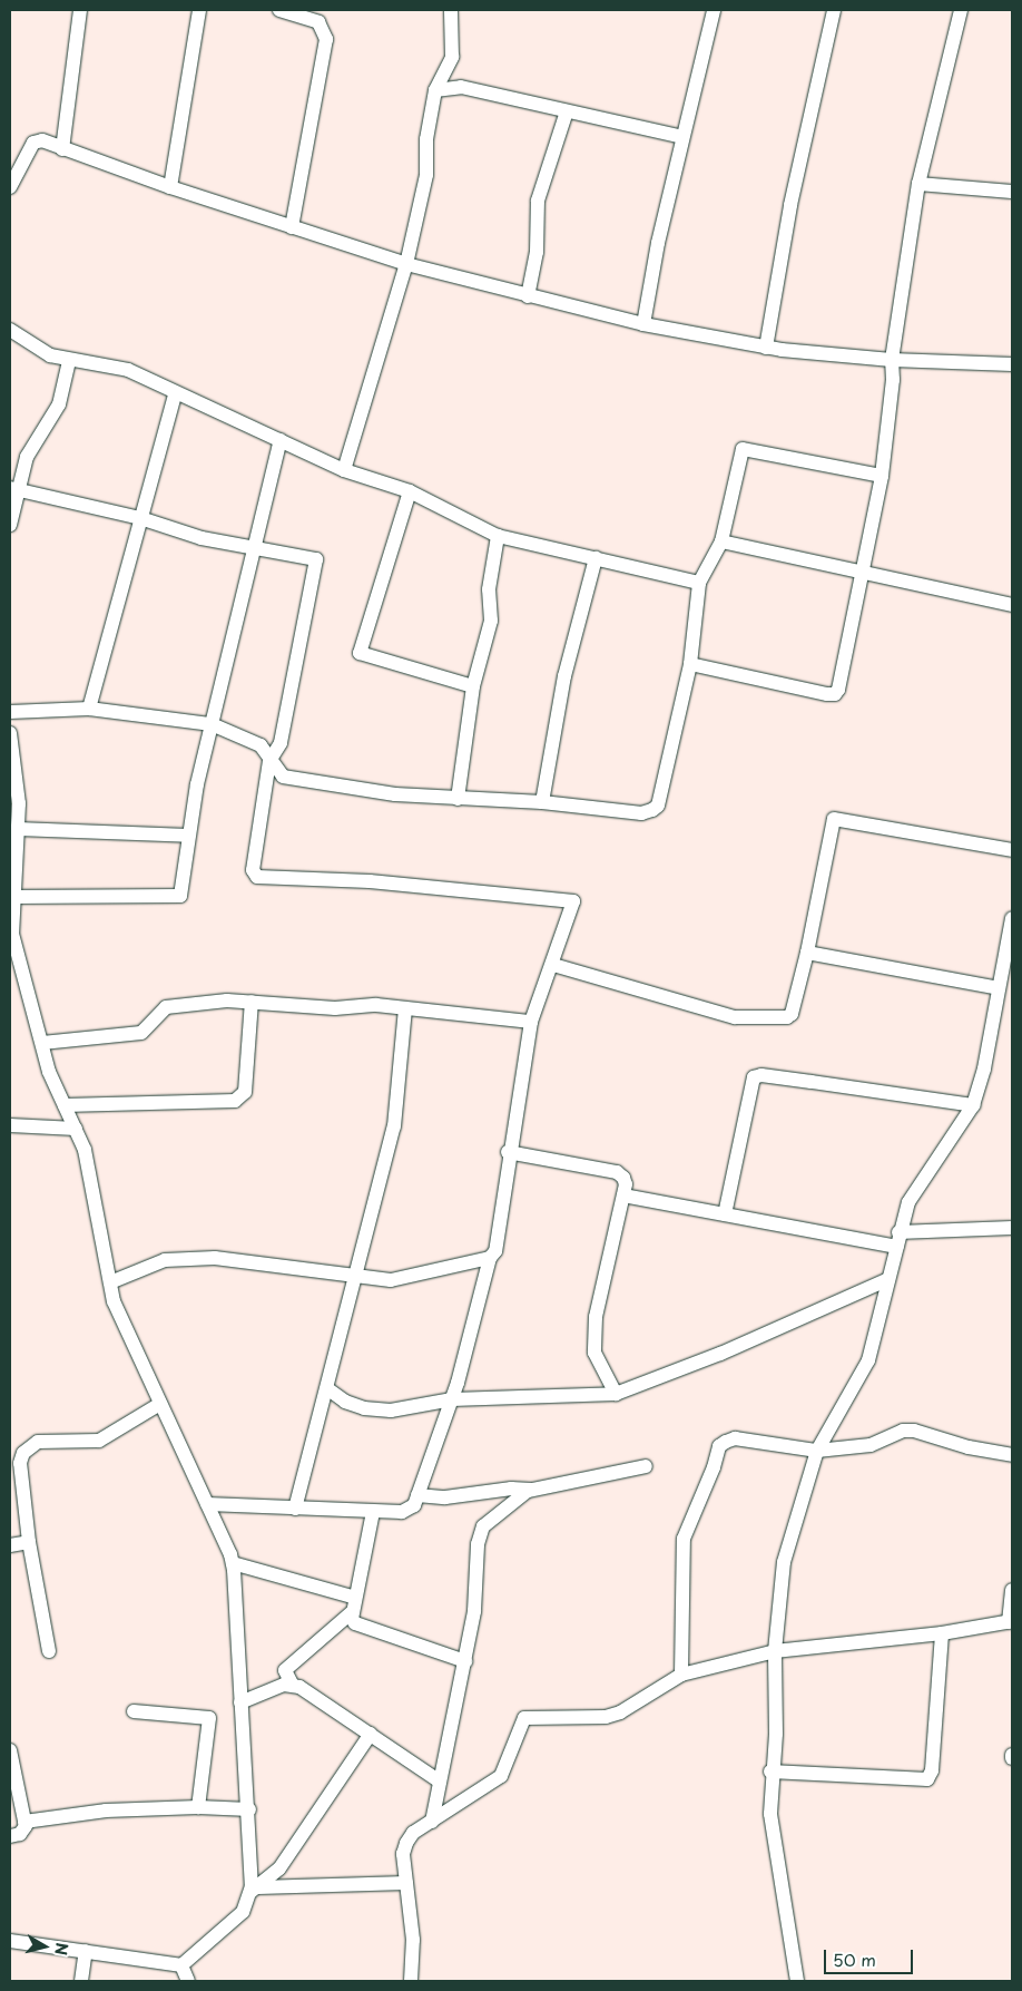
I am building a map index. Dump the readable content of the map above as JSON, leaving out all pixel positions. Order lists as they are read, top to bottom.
{
  "scale_bar": "50 m",
  "north": "right"
}
